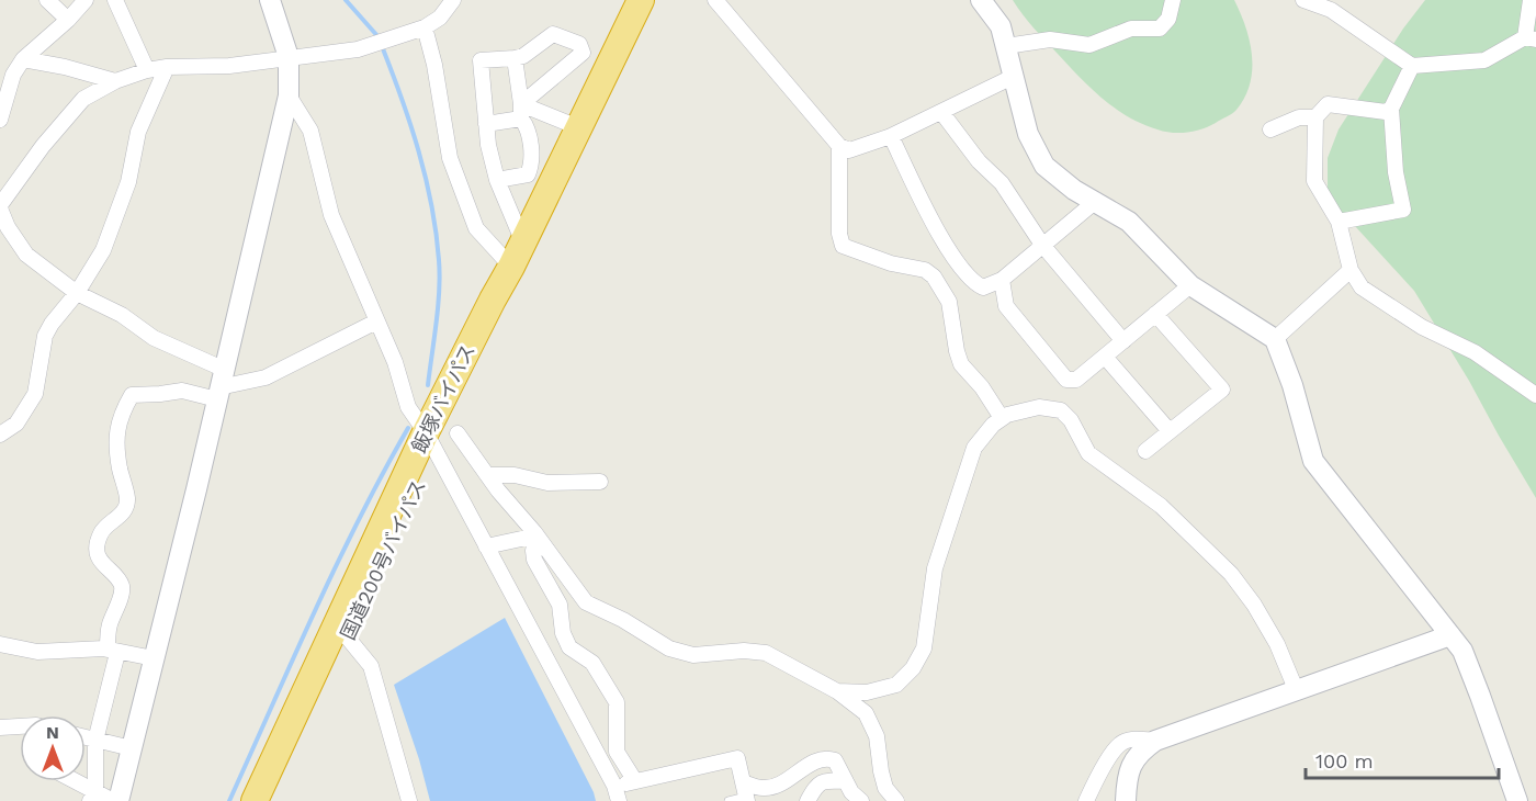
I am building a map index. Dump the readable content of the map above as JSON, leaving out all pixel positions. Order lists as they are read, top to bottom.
{
  "streets": {
    "highway": ["飯塚バイパス", "国道200号バイパス"]
  },
  "crossings": [
    ["飯塚バイパス", "国道200号バイパス"]
  ],
  "scale_bar": "100 m",
  "north": "top"
}
